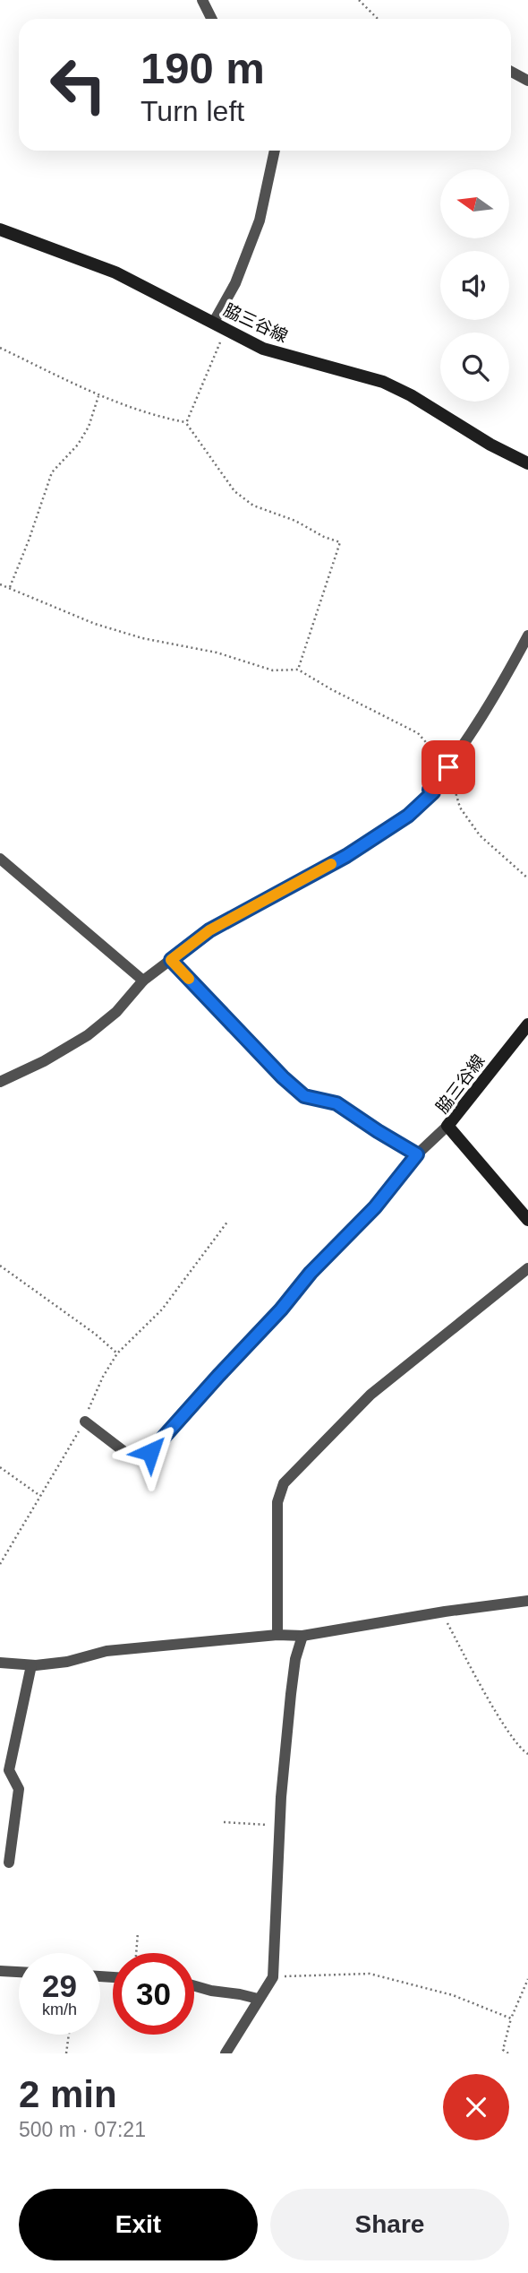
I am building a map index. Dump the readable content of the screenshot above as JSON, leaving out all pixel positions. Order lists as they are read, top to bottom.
{
  "streets": {
    "main road": ["脇三谷線"]
  },
  "north": "left",
  "page": {
    "turn": ["190 m", "Turn left"],
    "speed": "29 km/h",
    "limit": "30",
    "heading": ["2 min", "500 m · 07:21"],
    "buttons": ["Exit", "Share"]
  }
}
